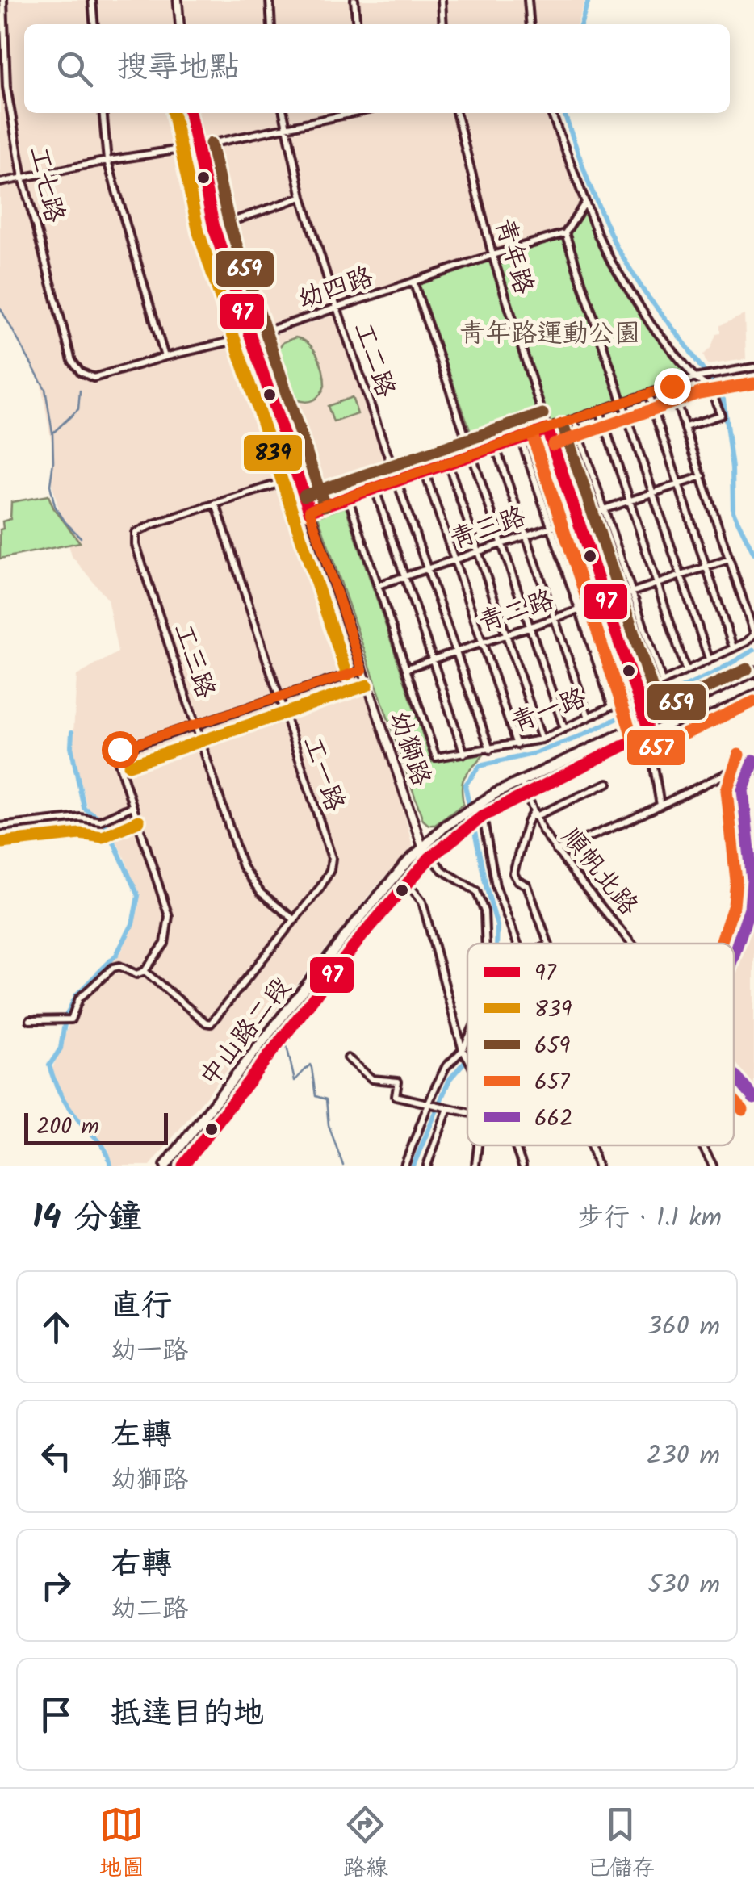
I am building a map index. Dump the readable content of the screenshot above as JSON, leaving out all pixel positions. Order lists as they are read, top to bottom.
{
  "streets": {
    "main road": ["中山路二段"],
    "street": [
      "工七路",
      "青年路",
      "幼四路",
      "工二路",
      "青三路",
      "青二路",
      "工三路",
      "青一路",
      "幼獅路",
      "工一路",
      "順帆北路"
    ]
  },
  "crossings": [
    ["工七路", "幼四路"],
    ["青年路", "幼四路"],
    ["青年路", "青三路"],
    ["青年路", "青二路"],
    ["青年路", "青一路"],
    ["幼四路", "工二路"],
    ["幼四路", "幼獅路"],
    ["工二路", "青三路"],
    ["工二路", "青二路"],
    ["工二路", "青一路"],
    ["青二路", "青一路"],
    ["工三路", "工一路"],
    ["幼獅路", "中山路二段"],
    ["順帆北路", "中山路二段"]
  ],
  "parks": ["青年路運動公園"],
  "lines": [
    "transit line 97",
    "transit line 839",
    "transit line 659",
    "transit line 657",
    "transit line 662"
  ],
  "legend": [
    "97",
    "839",
    "659",
    "657",
    "662"
  ],
  "scale_bar": "200 m",
  "page": {
    "search": "搜尋地點",
    "scale": "200 m",
    "heading": ["14 分鐘", "步行 · 1.1 km"],
    "list": [
      ["直行", "幼一路", "360 m"],
      ["左轉", "幼獅路", "230 m"],
      ["右轉", "幼二路", "530 m"],
      "抵達目的地"
    ],
    "nav": ["地圖", "路線", "已儲存"]
  }
}
